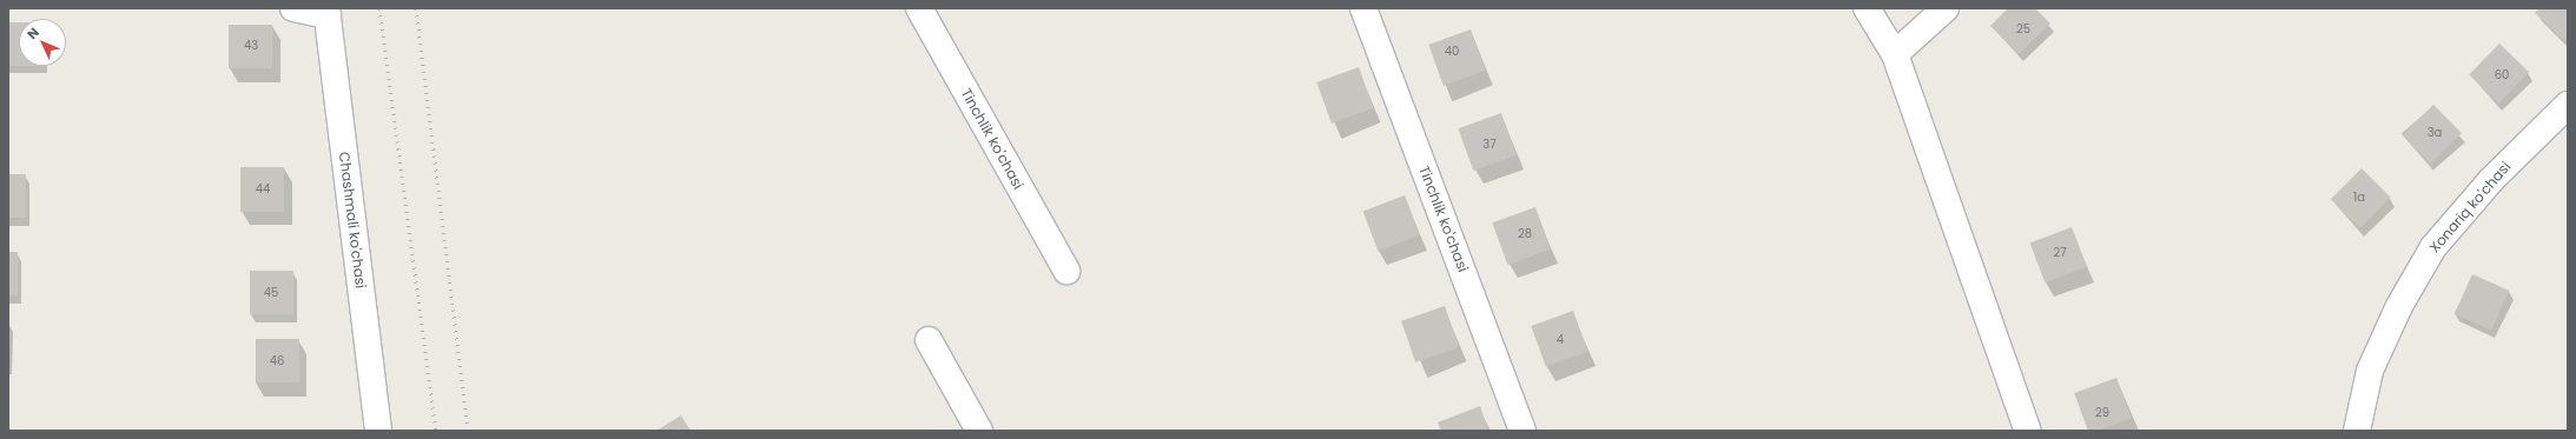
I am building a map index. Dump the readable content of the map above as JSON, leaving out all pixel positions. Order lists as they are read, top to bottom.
{
  "streets": {
    "street": ["Tinchlik ko'chasi", "Xonariq ko'chasi", "Chashmali ko'chasi"]
  },
  "house_numbers": [
    "25",
    "43",
    "40",
    "60",
    "3a",
    "37",
    "44",
    "1a",
    "28",
    "27",
    "45",
    "4",
    "46",
    "29"
  ],
  "north": "top left"
}
